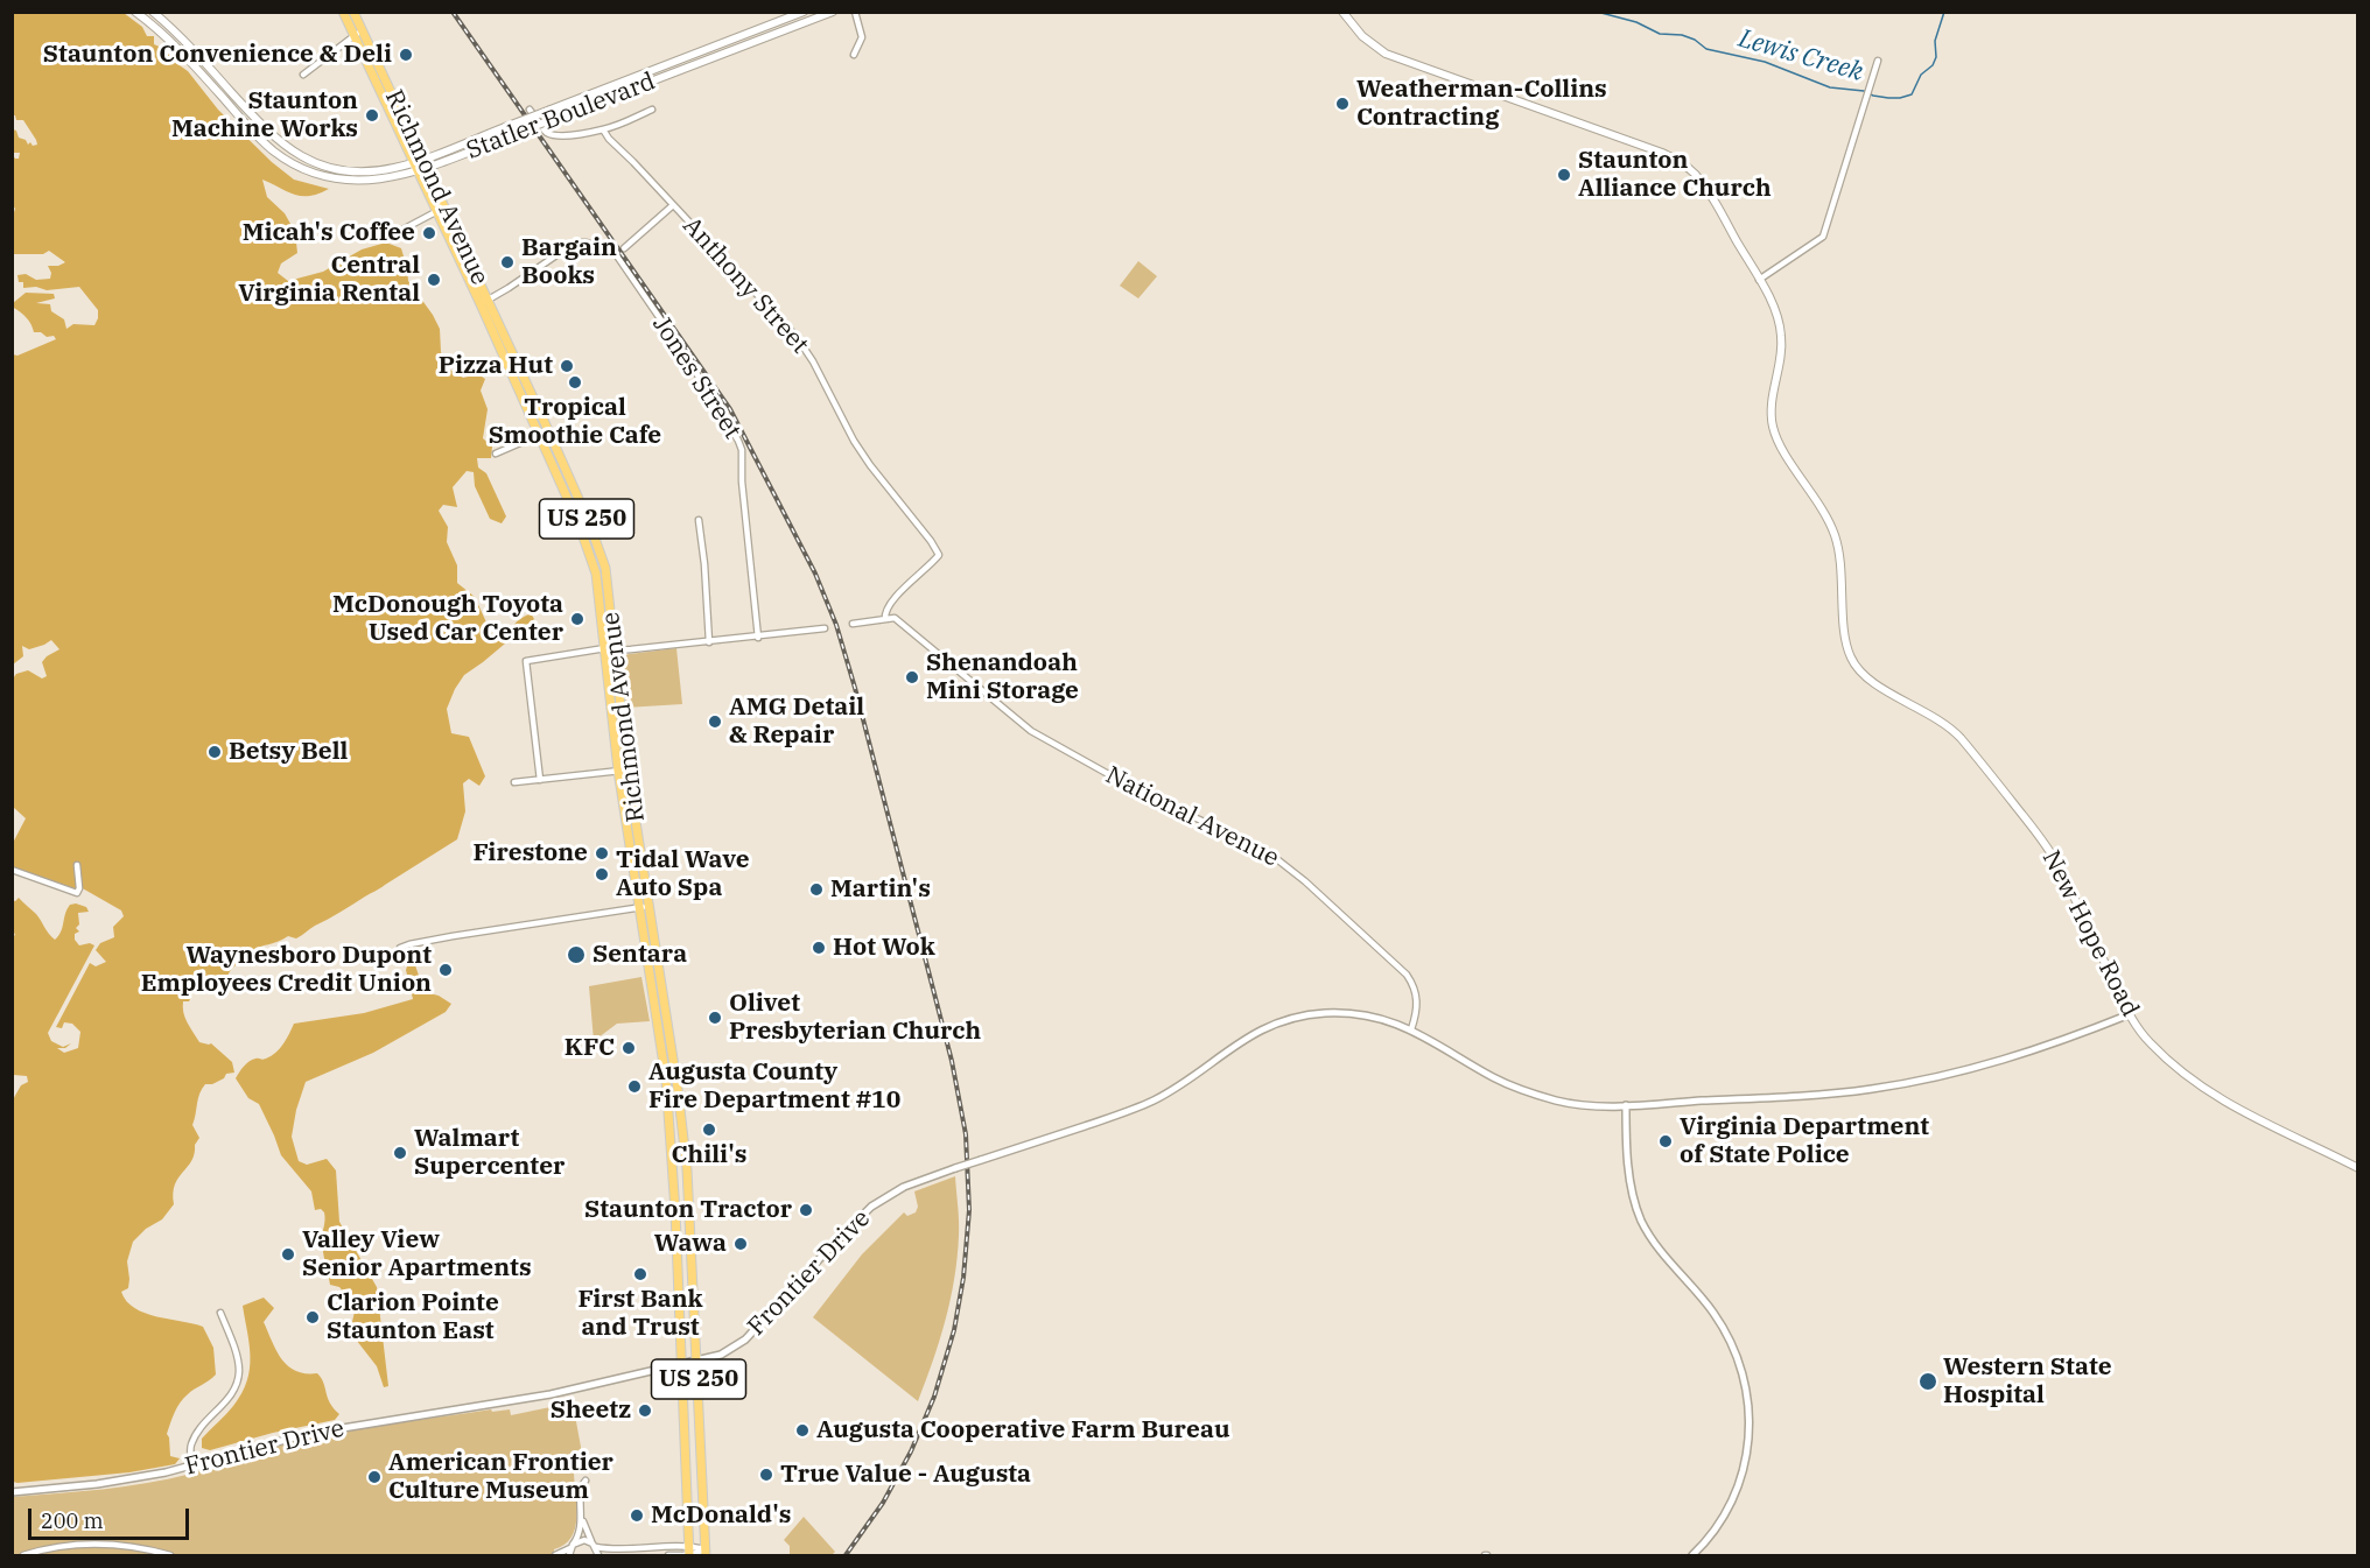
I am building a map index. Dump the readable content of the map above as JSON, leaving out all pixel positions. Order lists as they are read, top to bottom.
{
  "streets": {
    "main road": [
      "Statler Boulevard",
      "Richmond Avenue",
      "US 250",
      "New Hope Road"
    ],
    "street": [
      "Anthony Street",
      "Jones Street",
      "National Avenue",
      "Frontier Drive"
    ]
  },
  "crossings": [
    ["Statler Boulevard", "Richmond Avenue"],
    ["Richmond Avenue", "Jones Street"],
    ["Richmond Avenue", "Frontier Drive"],
    ["Anthony Street", "National Avenue"],
    ["National Avenue", "Frontier Drive"]
  ],
  "water": ["Lewis Creek"],
  "places": [
    "Staunton Convenience & Deli",
    "Weatherman-Collins Contracting",
    "Staunton Machine Works",
    "Staunton Alliance Church",
    "Micah's Coffee",
    "Bargain Books",
    "Central Virginia Rental",
    "Pizza Hut",
    "Tropical Smoothie Cafe",
    "McDonough Toyota Used Car Center",
    "Shenandoah Mini Storage",
    "AMG Detail & Repair",
    "Betsy Bell",
    "Firestone",
    "Tidal Wave Auto Spa",
    "Martin's",
    "Hot Wok",
    "Sentara",
    "Waynesboro Dupont Employees Credit Union",
    "Olivet Presbyterian Church",
    "KFC",
    "Augusta County Fire Department #10",
    "Chili's",
    "Virginia Department of State Police",
    "Walmart Supercenter",
    "Staunton Tractor",
    "Wawa",
    "Valley View Senior Apartments",
    "First Bank and Trust",
    "Clarion Pointe Staunton East",
    "Western State Hospital",
    "Sheetz",
    "Augusta Cooperative Farm Bureau",
    "True Value - Augusta",
    "American Frontier Culture Museum",
    "McDonald's"
  ],
  "scale_bar": "200 m"
}
